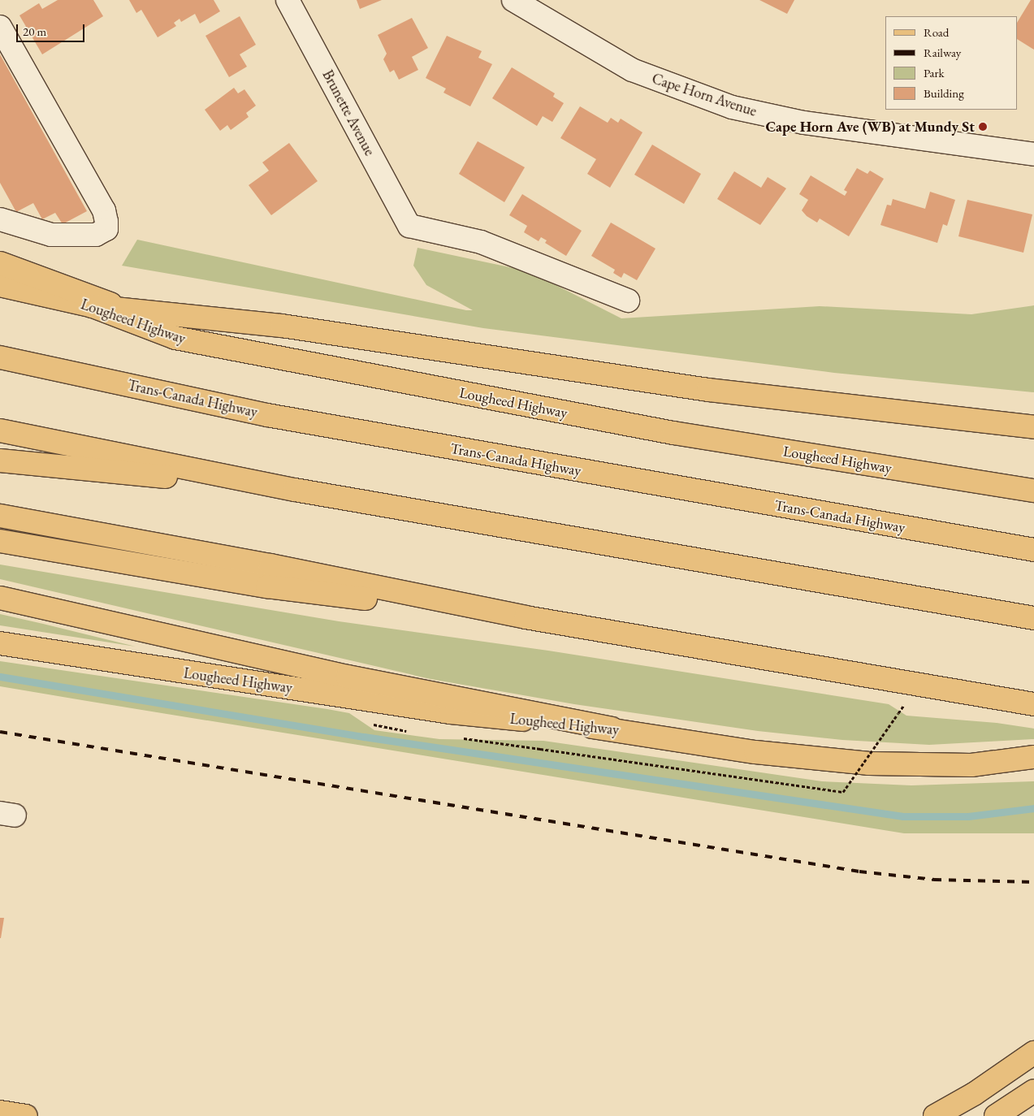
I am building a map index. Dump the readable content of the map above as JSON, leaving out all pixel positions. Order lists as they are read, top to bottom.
{
  "streets": {
    "main road": ["Lougheed Highway", "Trans-Canada Highway"],
    "street": ["Cape Horn Avenue", "Brunette Avenue"]
  },
  "places": ["Cape Horn Ave (WB) at Mundy St"],
  "legend": [
    "Road",
    "Railway",
    "Park",
    "Building"
  ],
  "scale_bar": "20 m"
}
